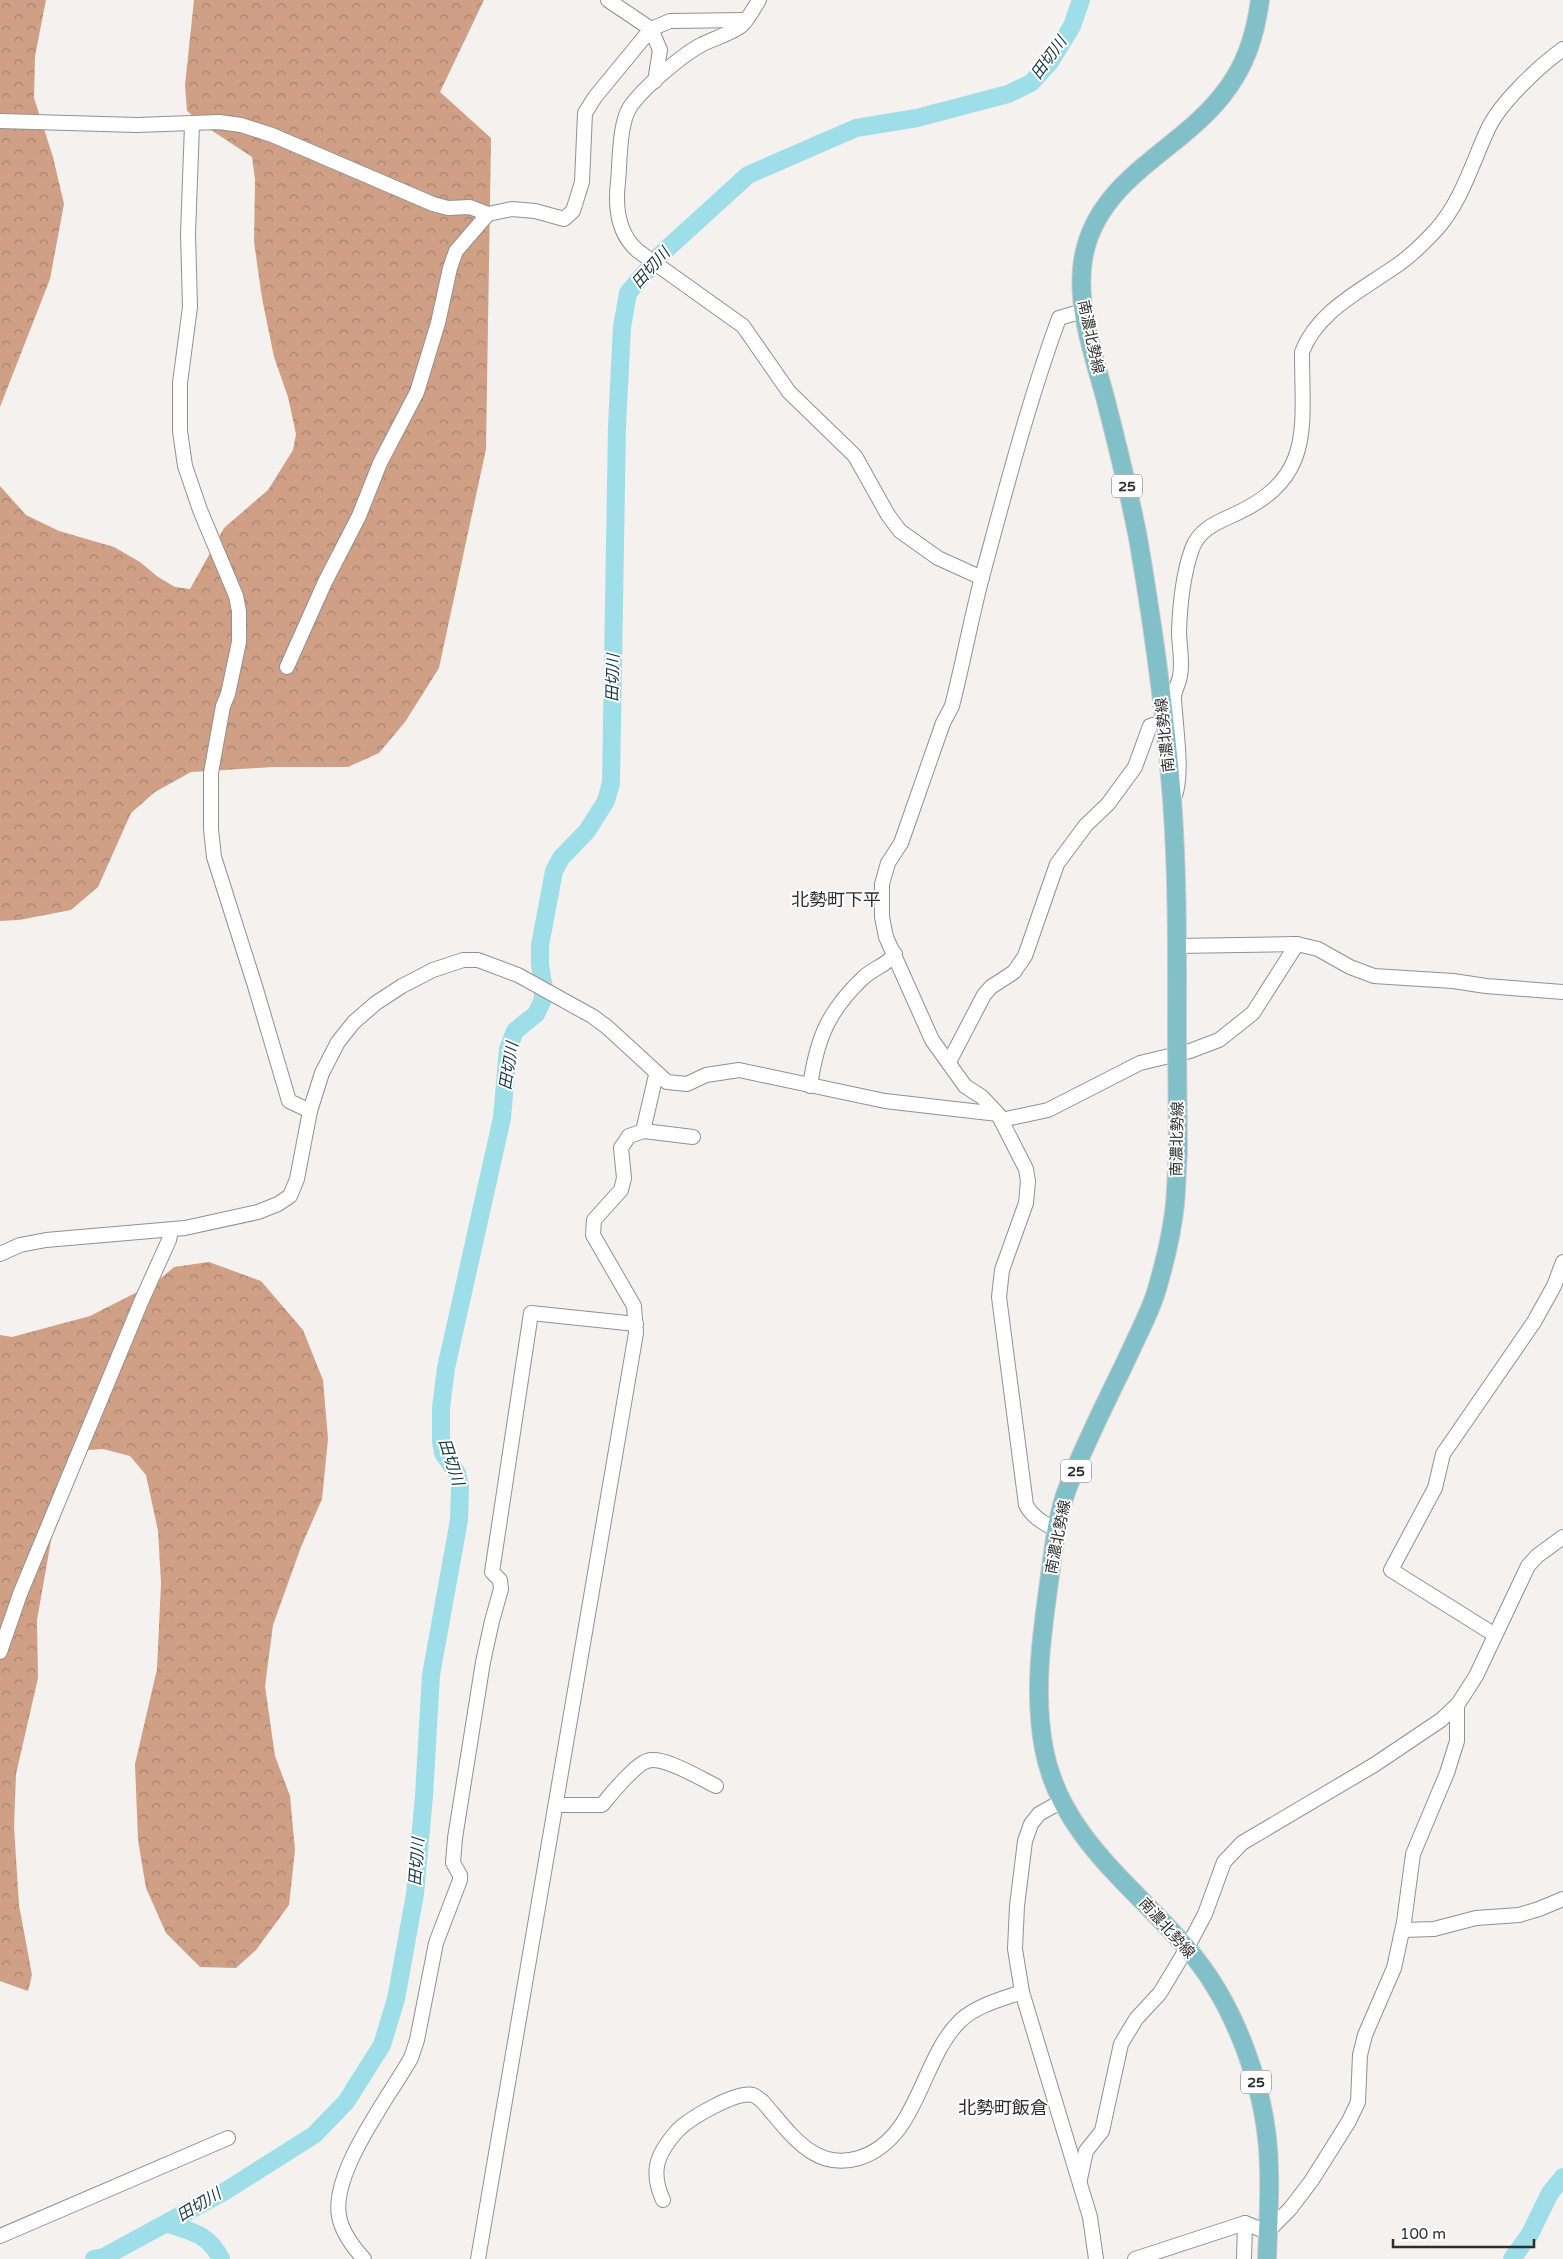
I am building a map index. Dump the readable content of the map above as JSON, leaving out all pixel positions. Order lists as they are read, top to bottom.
{
  "streets": {
    "main road": ["南濃北勢線", "25"]
  },
  "districts": ["北勢町下平", "北勢町飯倉"],
  "water": ["田切川"],
  "scale_bar": "100 m"
}
